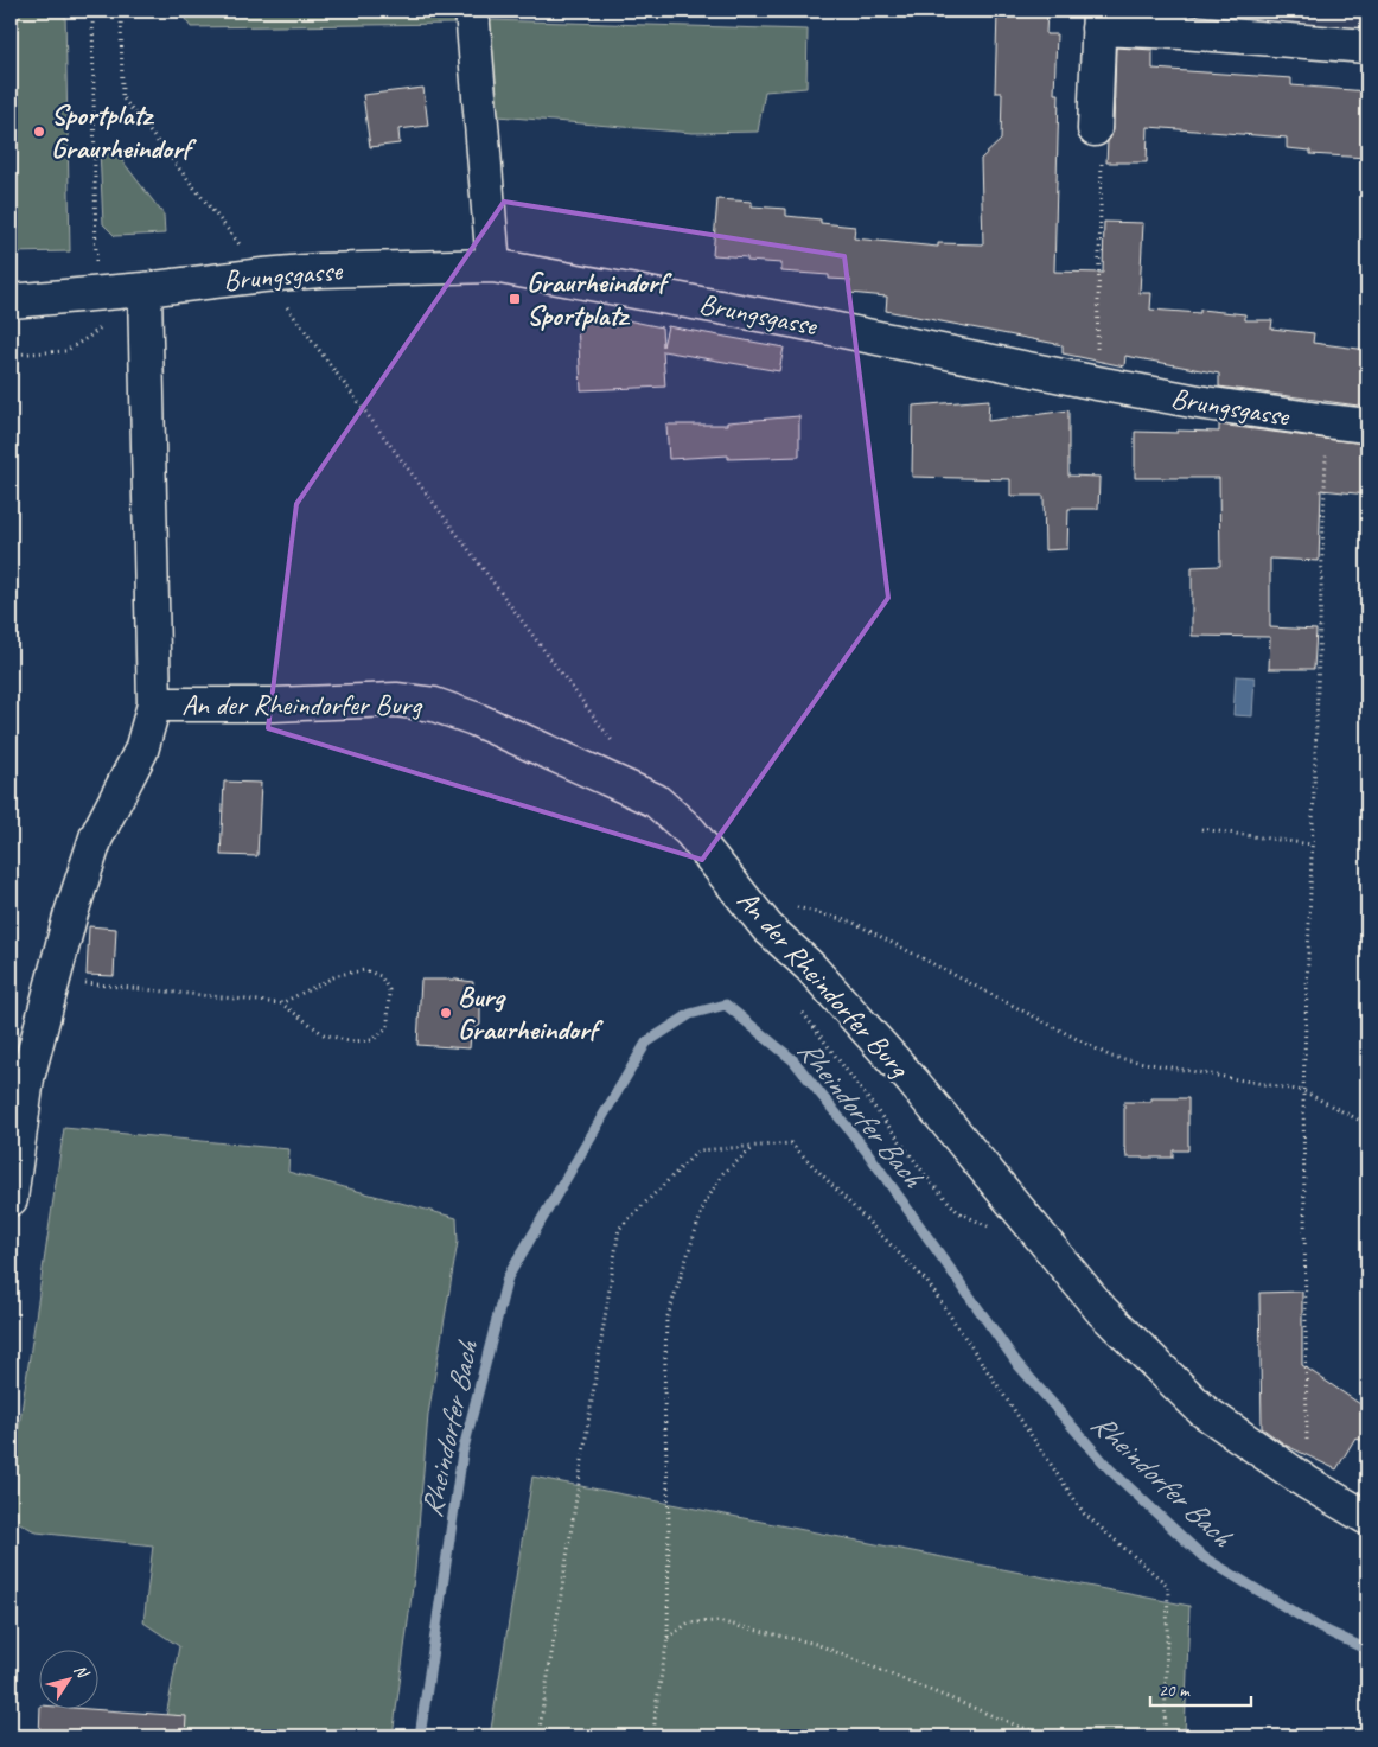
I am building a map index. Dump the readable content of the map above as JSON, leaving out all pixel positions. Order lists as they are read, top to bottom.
{
  "streets": {
    "street": ["Brungsgasse", "An der Rheindorfer Burg"]
  },
  "crossings": [
    ["Brungsgasse", "An der Rheindorfer Burg"]
  ],
  "water": ["Rheindorfer Bach"],
  "places": {
    "other": ["Sportplatz Graurheindorf", "Burg Graurheindorf"],
    "transit": ["Graurheindorf Sportplatz"]
  },
  "scale_bar": "20 m",
  "north": "top right"
}
